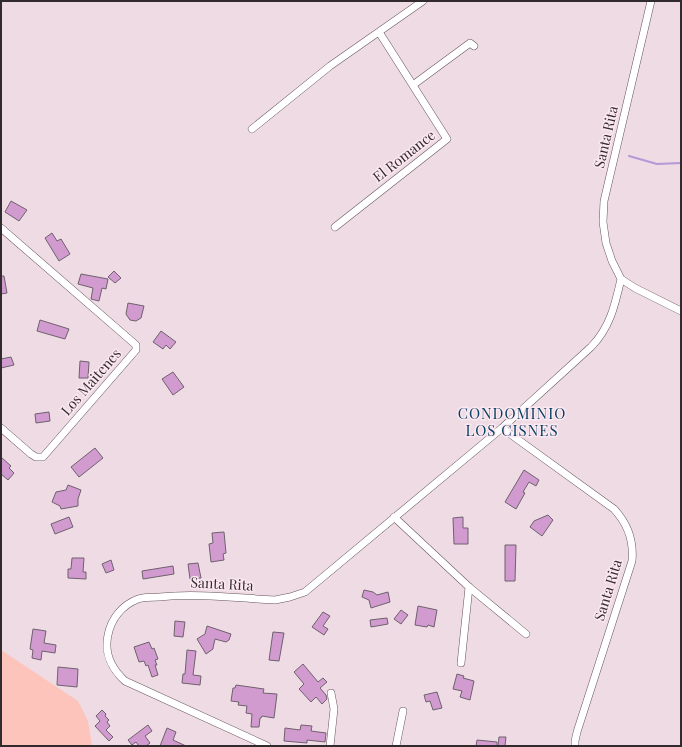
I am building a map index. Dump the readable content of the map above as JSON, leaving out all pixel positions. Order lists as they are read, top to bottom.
{
  "streets": {
    "street": ["Santa Rita", "El Romance", "Los Maitenes"]
  },
  "districts": ["CONDOMINIO LOS CISNES"]
}
